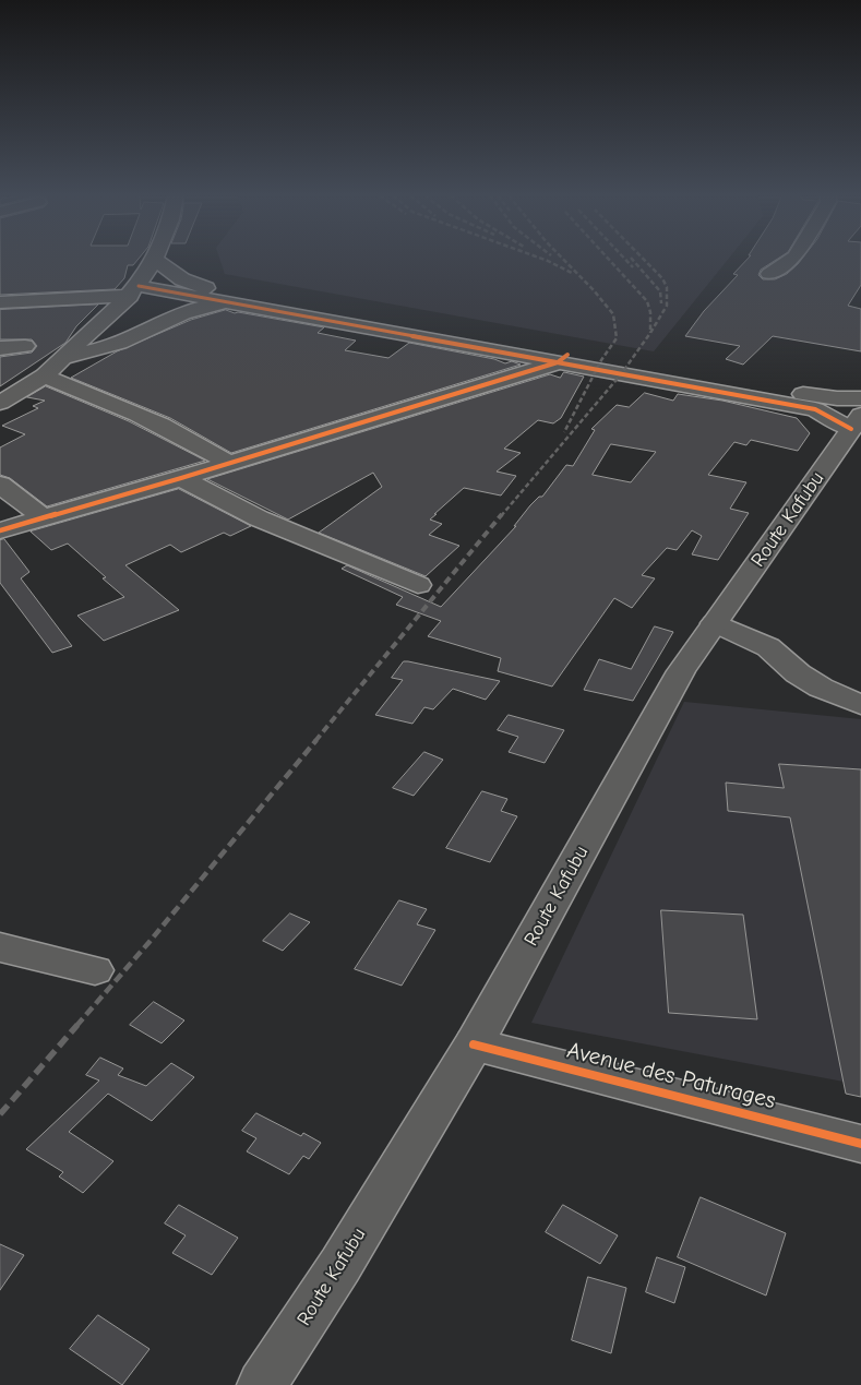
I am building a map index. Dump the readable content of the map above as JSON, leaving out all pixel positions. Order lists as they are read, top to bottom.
{
  "streets": {
    "street": ["Route Kafubu", "Avenue des Paturages"]
  },
  "crossings": [
    ["Route Kafubu", "Avenue des Paturages"]
  ]
}
